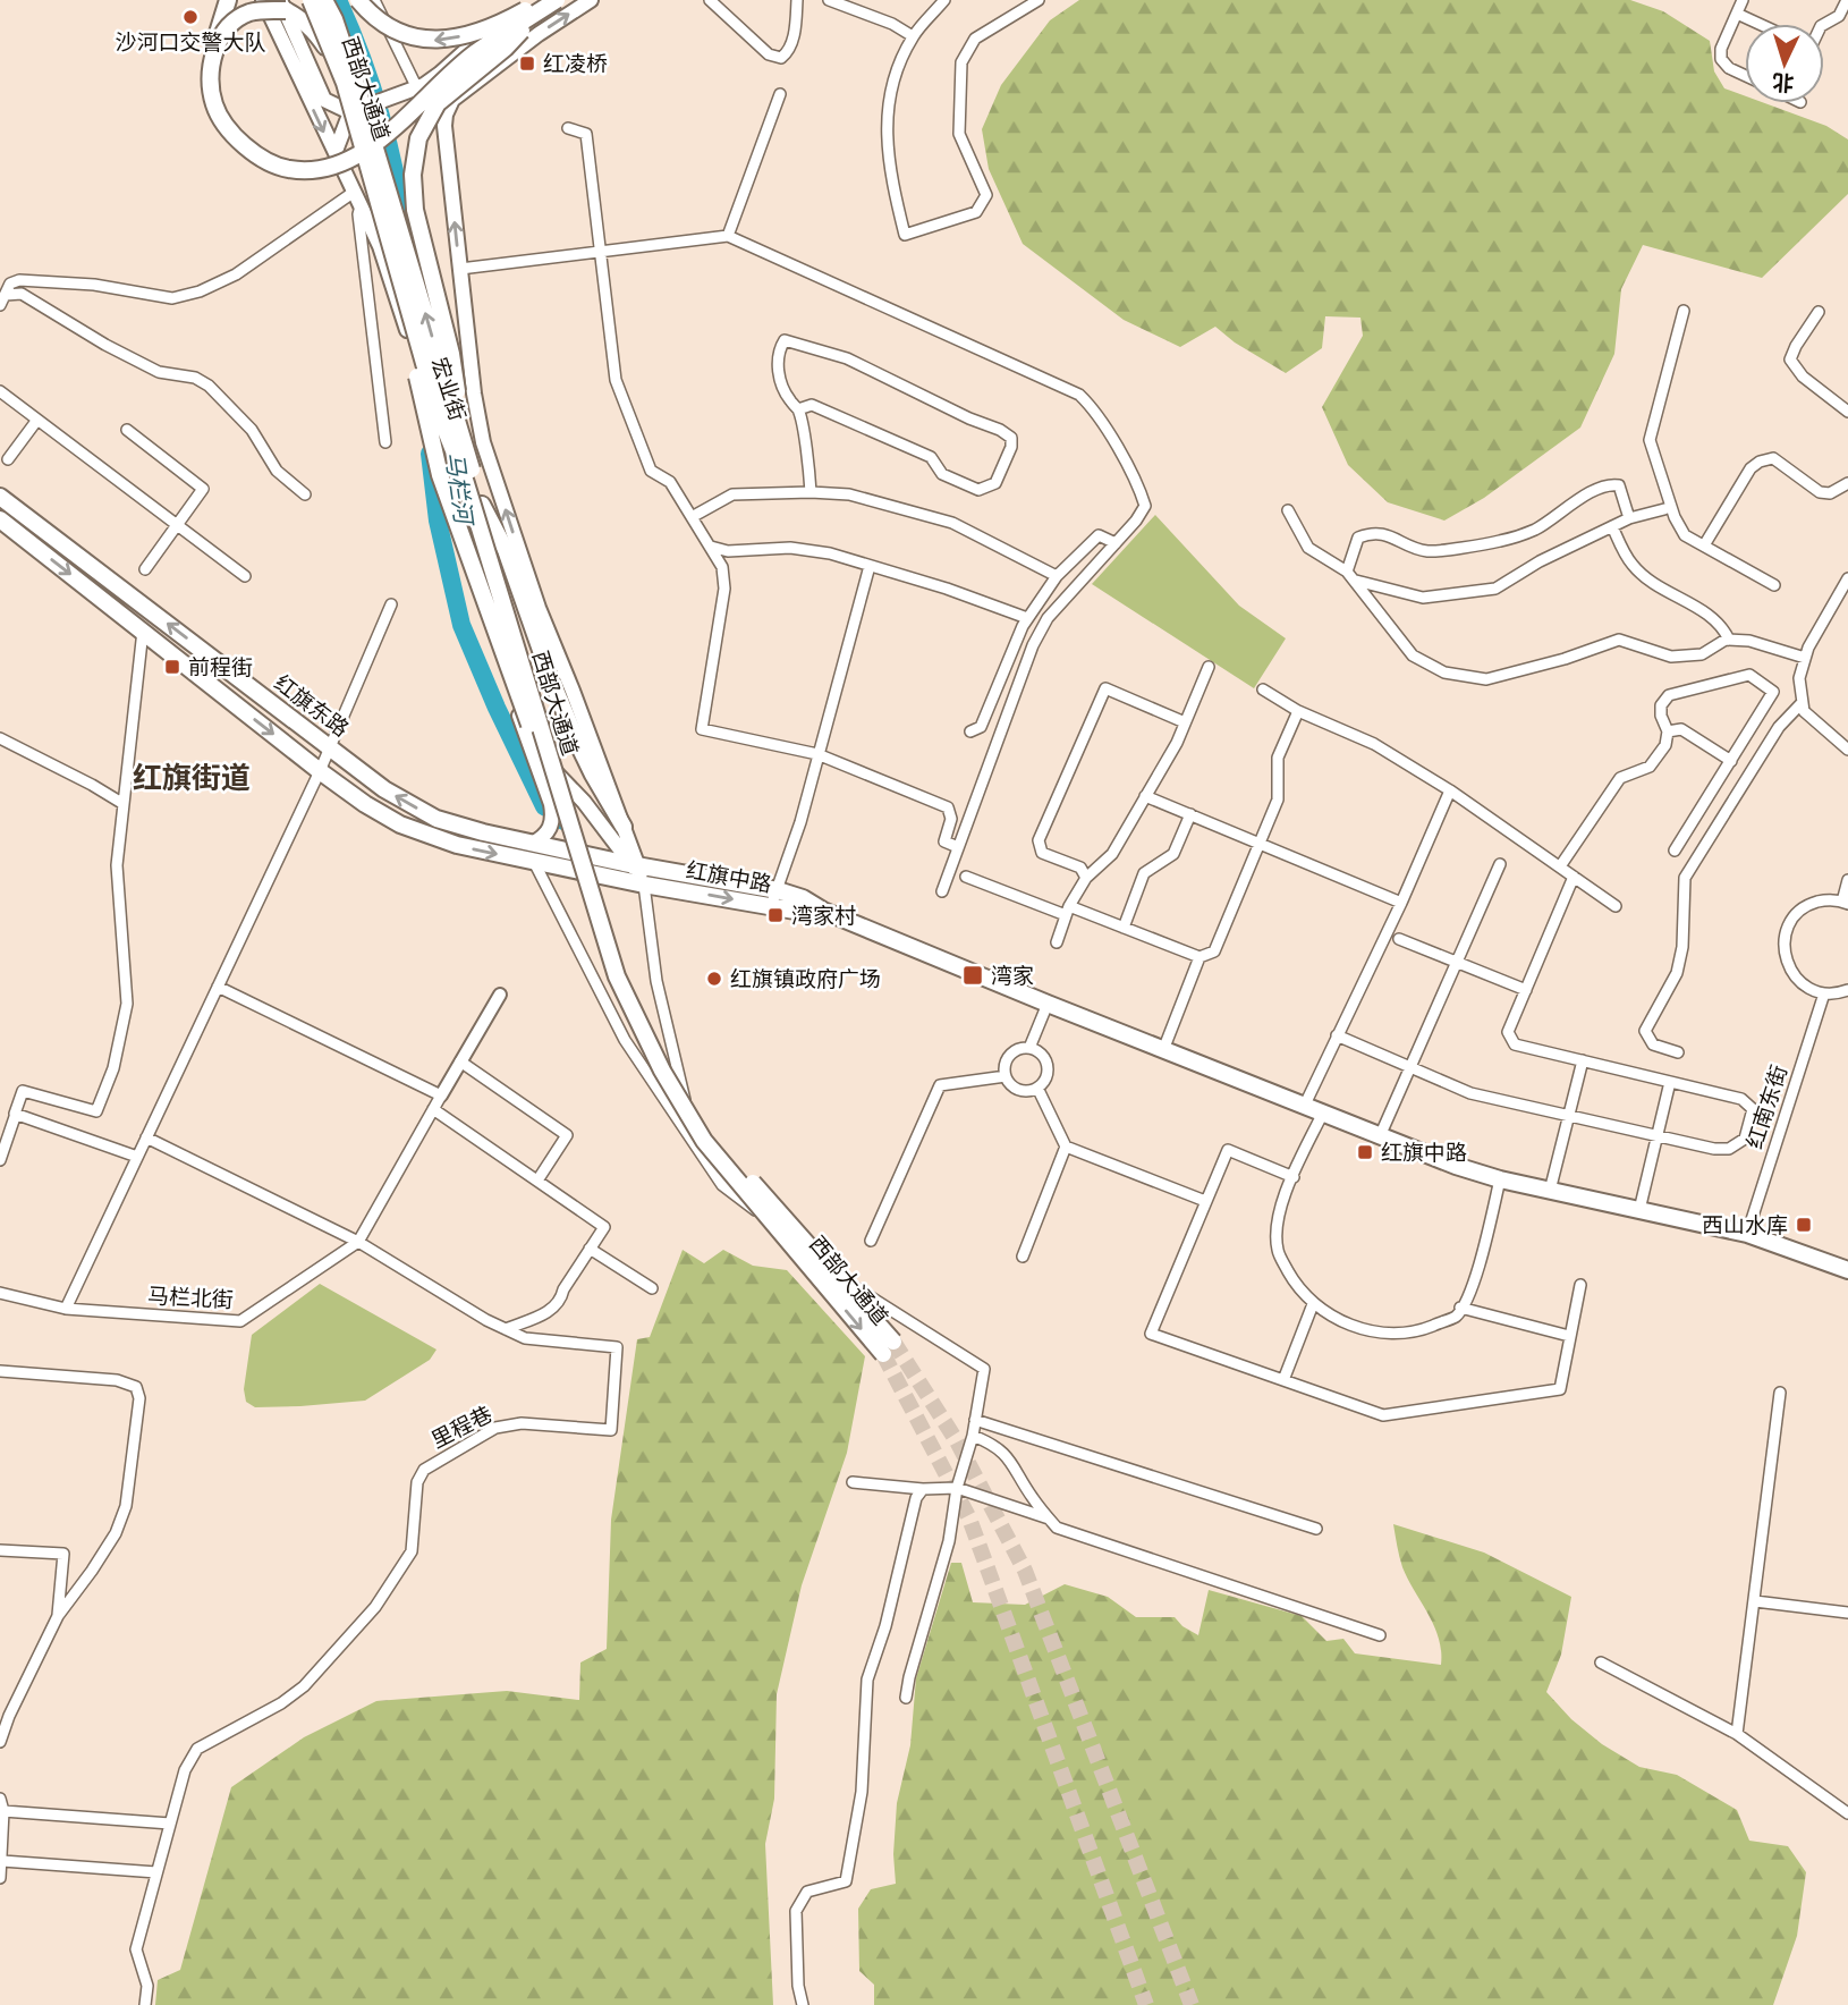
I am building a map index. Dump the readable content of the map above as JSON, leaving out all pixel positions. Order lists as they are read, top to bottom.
{
  "streets": {
    "main road": [
      "西部大通道",
      "宏业街",
      "红旗东路",
      "红旗中路"
    ],
    "street": ["红南东街", "马栏北街", "里程巷"]
  },
  "crossings": [
    ["宏业街", "红旗东路"],
    ["宏业街", "红旗中路"],
    ["红旗东路", "红旗中路"],
    ["红旗中路", "红南东街"],
    ["马栏北街", "里程巷"]
  ],
  "districts": ["红旗街道"],
  "water": ["马栏河"],
  "places": {
    "other": ["沙河口交警大队", "红旗镇政府广场"],
    "transit": [
      "红凌桥",
      "前程街",
      "湾家村",
      "湾家",
      "红旗中路",
      "西山水库"
    ]
  },
  "north": "bottom"
}
